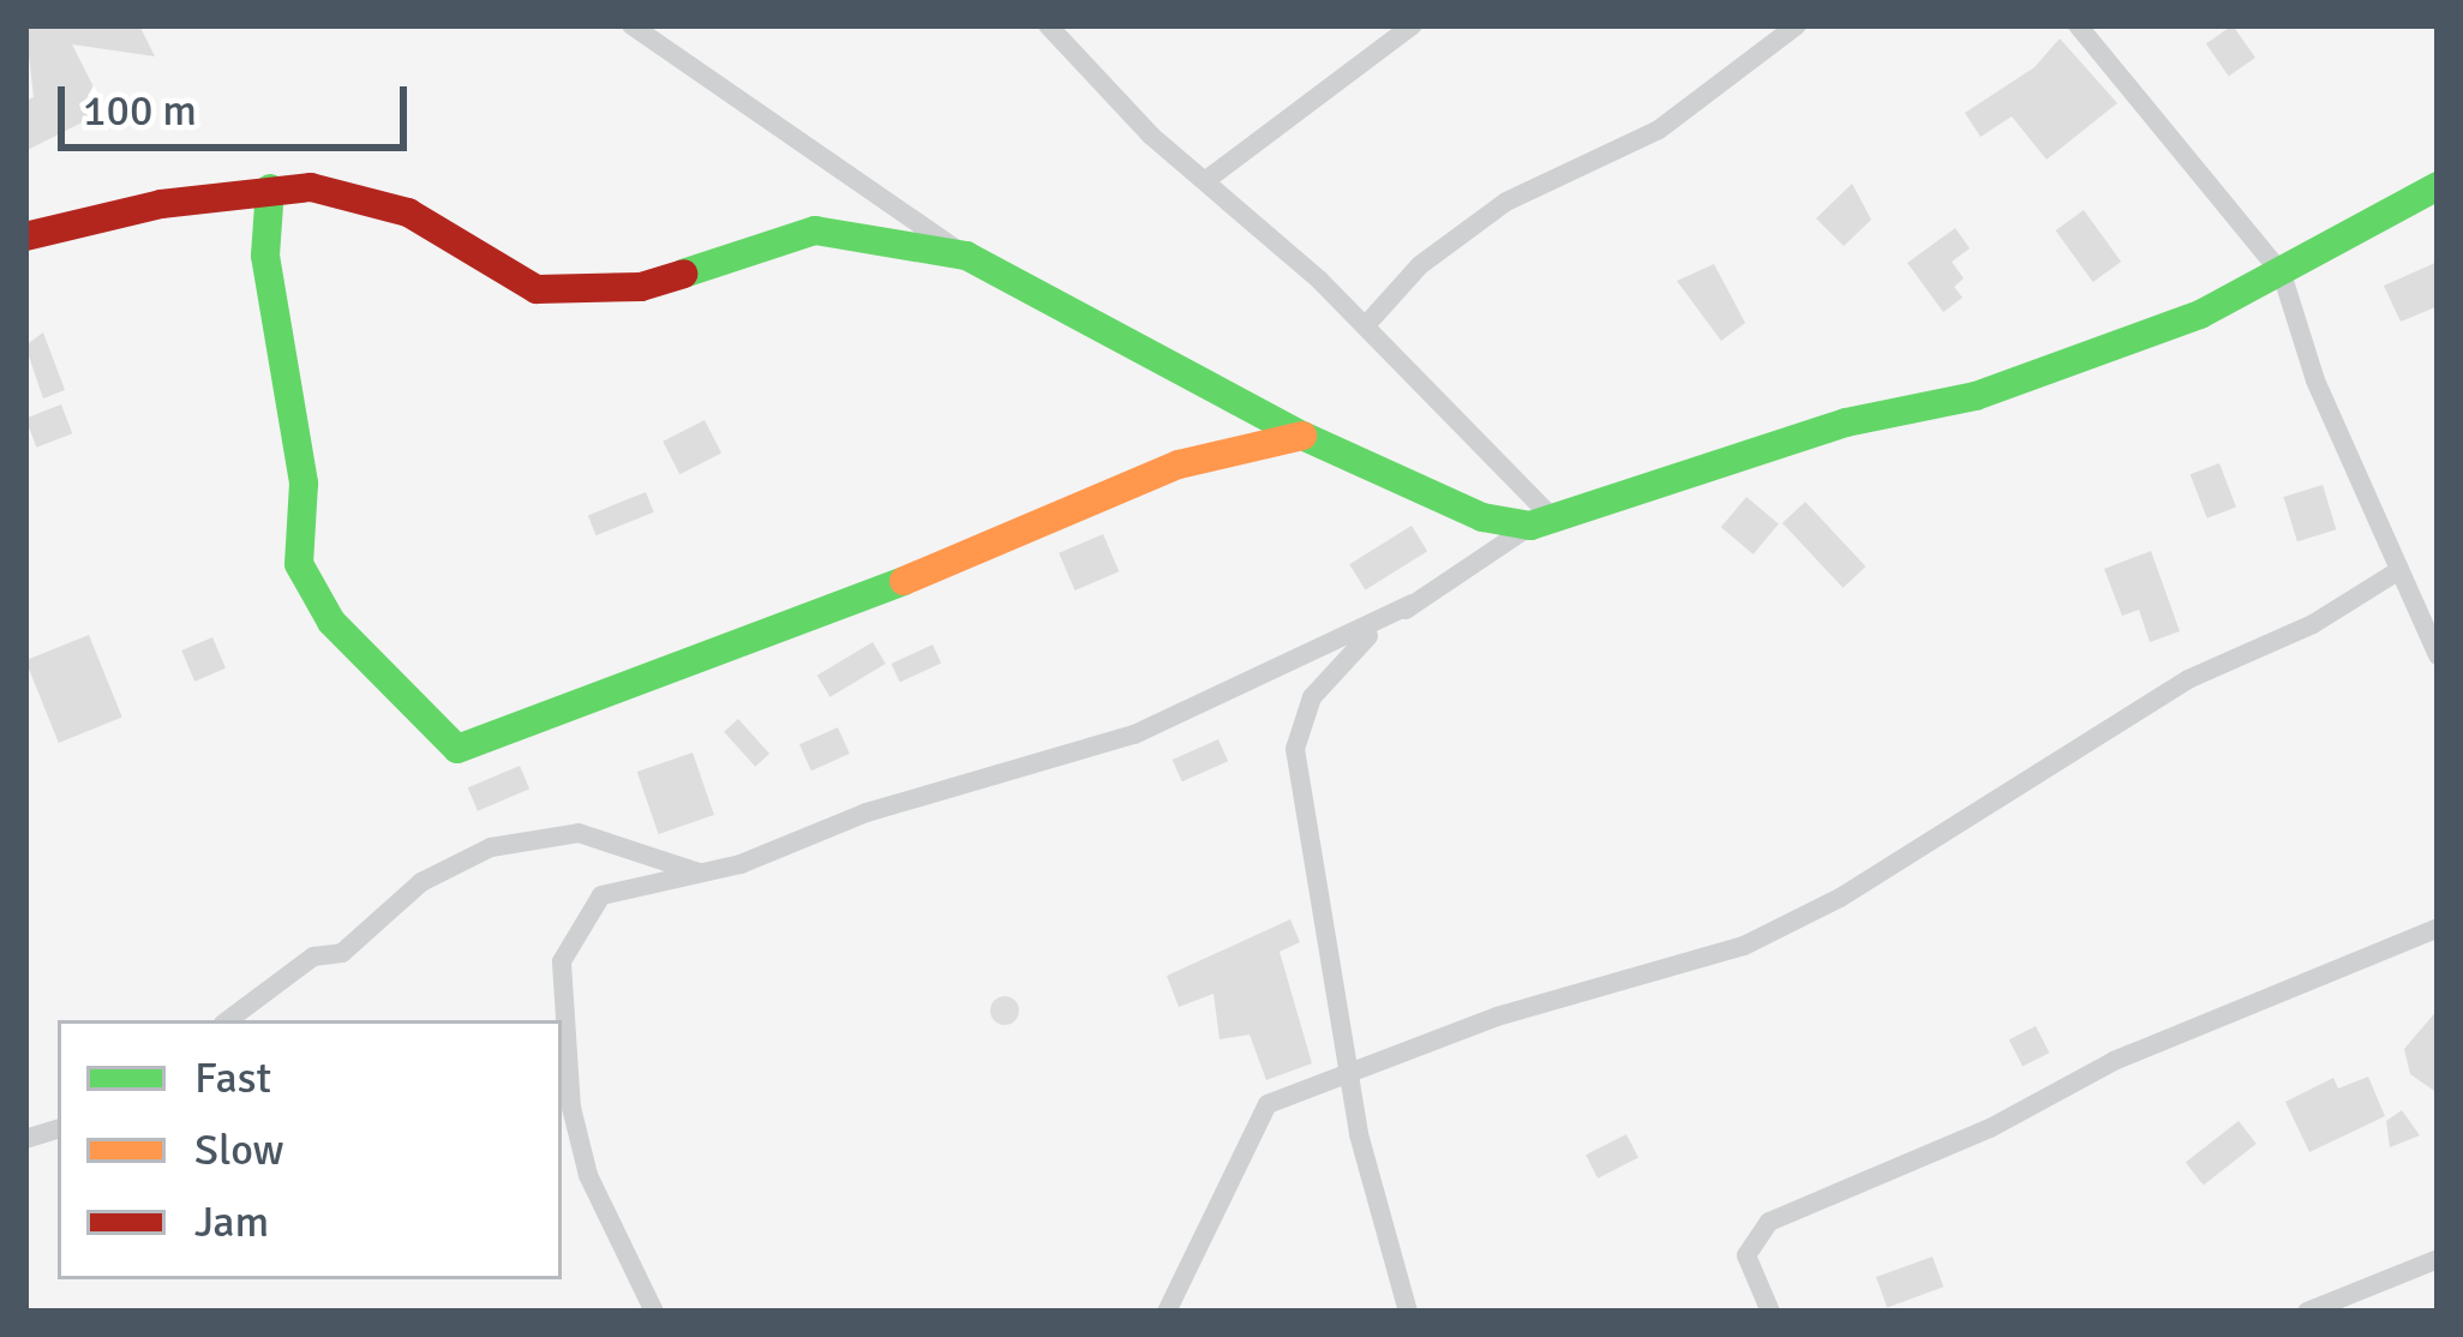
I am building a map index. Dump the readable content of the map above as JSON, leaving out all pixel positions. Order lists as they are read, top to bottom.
{
  "legend": ["Fast", "Slow", "Jam"],
  "scale_bar": "100 m"
}
